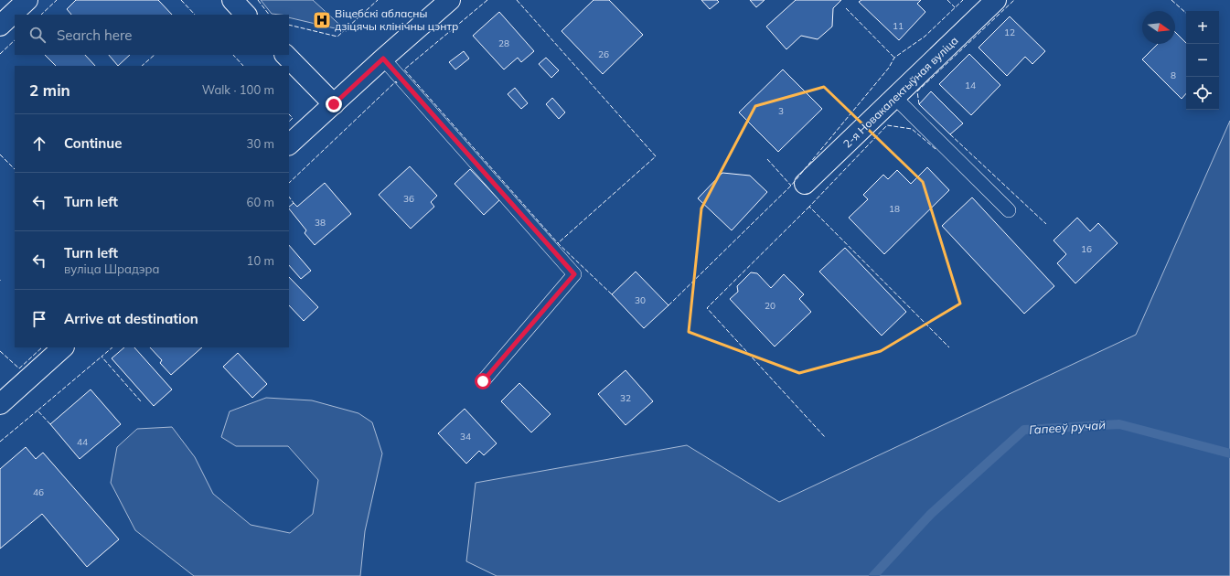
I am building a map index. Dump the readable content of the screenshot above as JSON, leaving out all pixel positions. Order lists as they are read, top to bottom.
{
  "streets": {
    "street": ["2-я Новакалектыўная вуліца"]
  },
  "water": ["Гапееў ручай"],
  "places": {
    "hospital": ["Віцебскі абласны дзіцячы клінічны цэнтр"]
  },
  "house_numbers": [
    "11",
    "12",
    "28",
    "26",
    "8",
    "14",
    "3",
    "36",
    "18",
    "38",
    "16",
    "30",
    "20",
    "32",
    "34",
    "44",
    "46"
  ],
  "north": "right",
  "page": {
    "map_buttons": ["+", "−"],
    "search": "Search here",
    "heading": ["2 min", "Walk · 100 m"],
    "list": [
      ["Continue", "30 m"],
      ["Turn left", "60 m"],
      ["Turn left", "вуліца Шрадэра", "10 m"],
      "Arrive at destination"
    ]
  }
}
